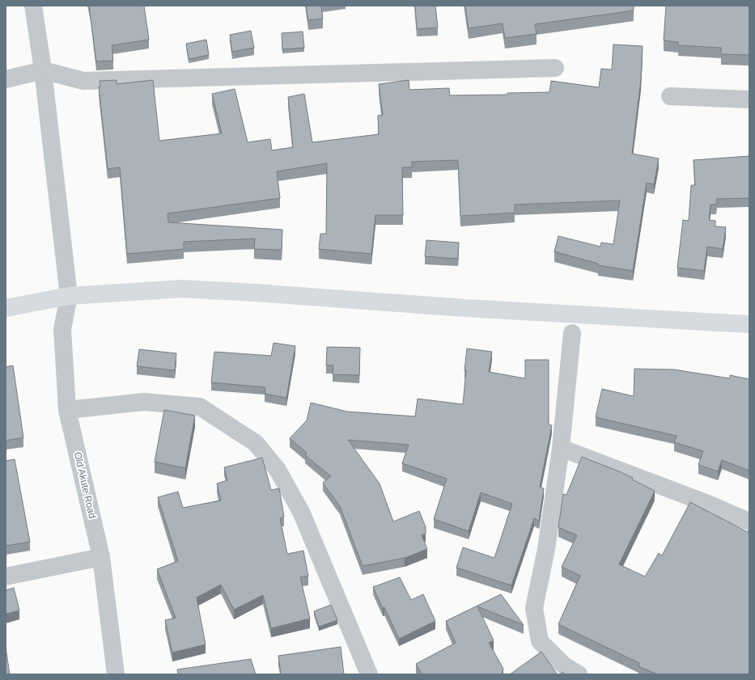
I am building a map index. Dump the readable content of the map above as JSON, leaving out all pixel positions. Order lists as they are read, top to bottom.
{
  "streets": {
    "street": ["Old Akute Road"]
  }
}
